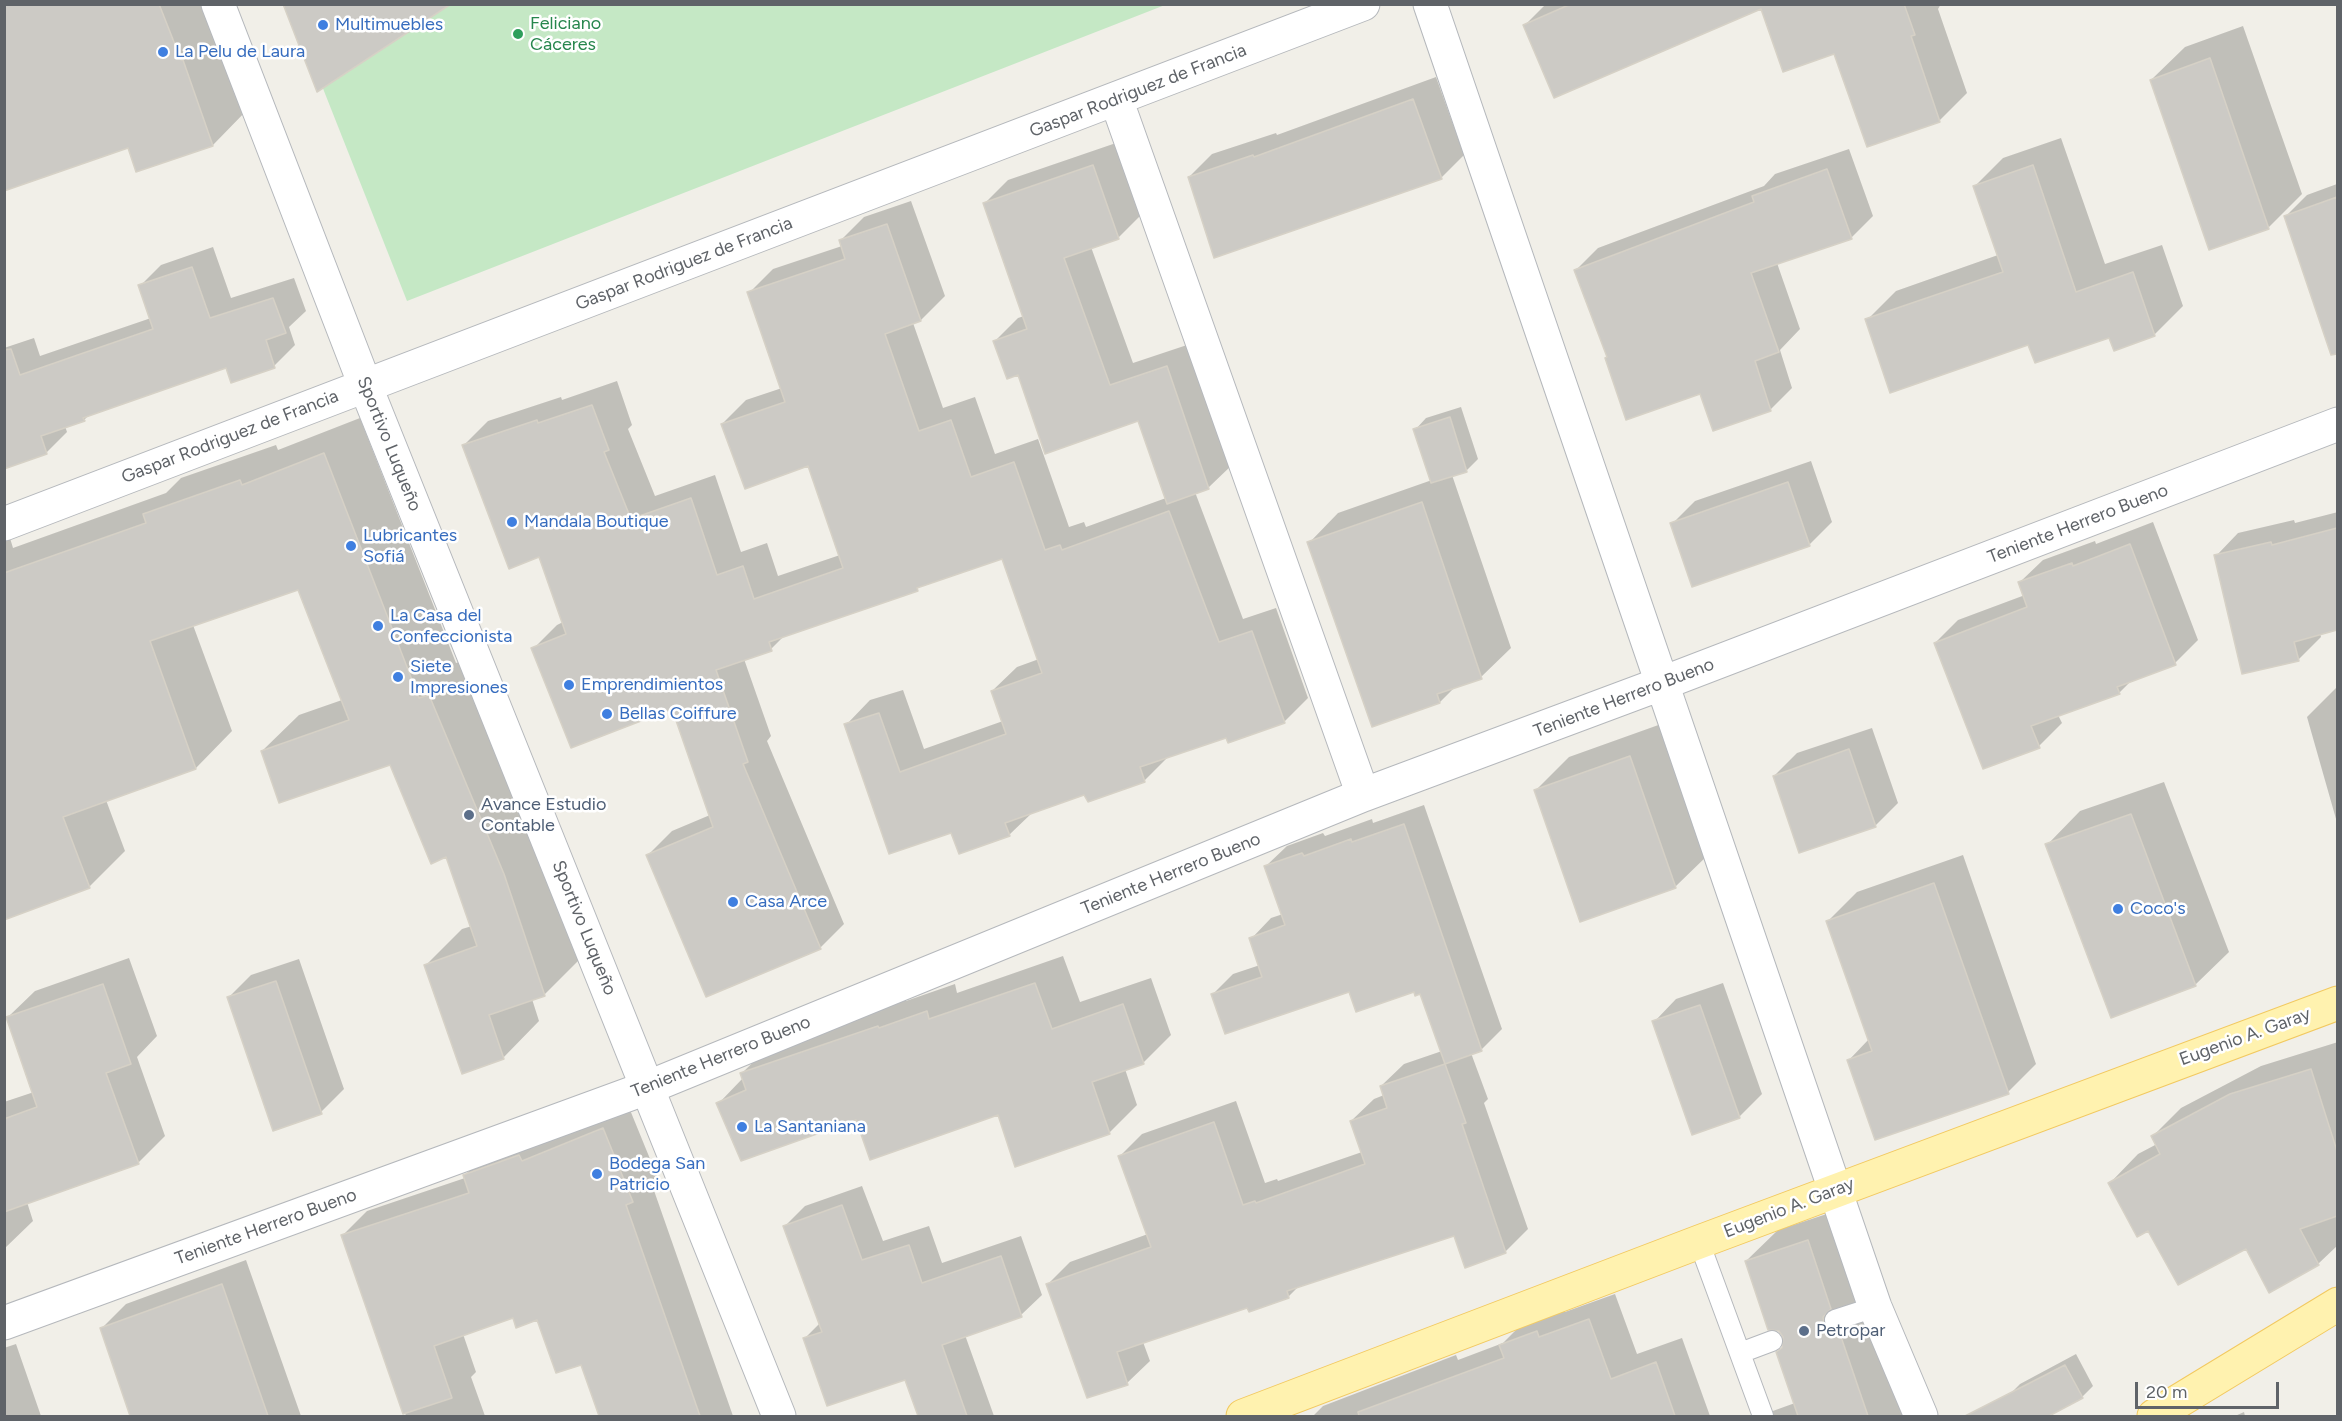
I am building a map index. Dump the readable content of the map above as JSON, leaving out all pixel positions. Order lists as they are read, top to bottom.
{
  "streets": {
    "main road": ["Eugenio A. Garay"],
    "street": ["Gaspar Rodriguez de Francia", "Sportivo Luqueño", "Teniente Herrero Bueno"]
  },
  "crossings": [
    ["Gaspar Rodriguez de Francia", "Sportivo Luqueño"],
    ["Sportivo Luqueño", "Teniente Herrero Bueno"]
  ],
  "places": [
    "Multimuebles",
    "Feliciano Cáceres",
    "La Pelu de Laura",
    "Mandala Boutique",
    "Lubricantes Sofiá",
    "La Casa del Confeccionista",
    "Siete Impresiones",
    "Emprendimientos",
    "Bellas Coiffure",
    "Avance Estudio Contable",
    "Casa Arce",
    "Coco's",
    "La Santaniana",
    "Bodega San Patricio",
    "Petropar"
  ],
  "scale_bar": "20 m"
}
